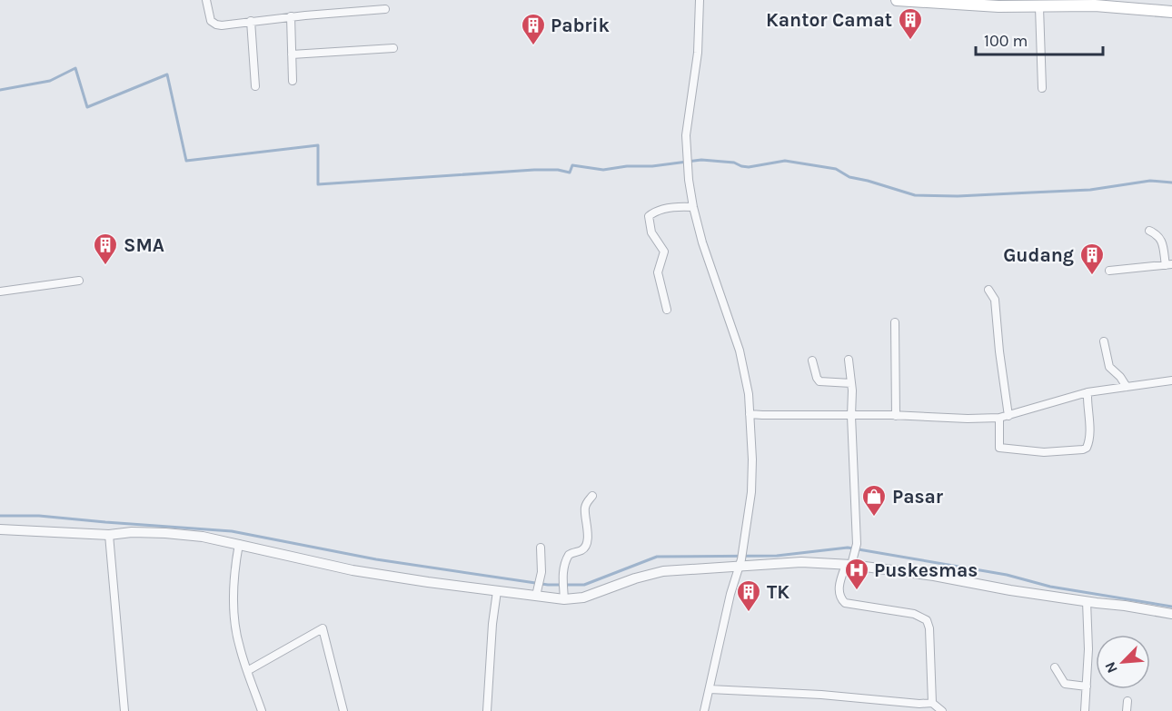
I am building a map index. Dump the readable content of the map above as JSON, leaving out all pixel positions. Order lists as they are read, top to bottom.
{
  "places": {
    "building": [
      "Kantor Camat",
      "Pabrik",
      "SMA",
      "Gudang",
      "TK"
    ],
    "shop": ["Pasar"],
    "hospital": ["Puskesmas"]
  },
  "scale_bar": "100 m",
  "north": "bottom left"
}
